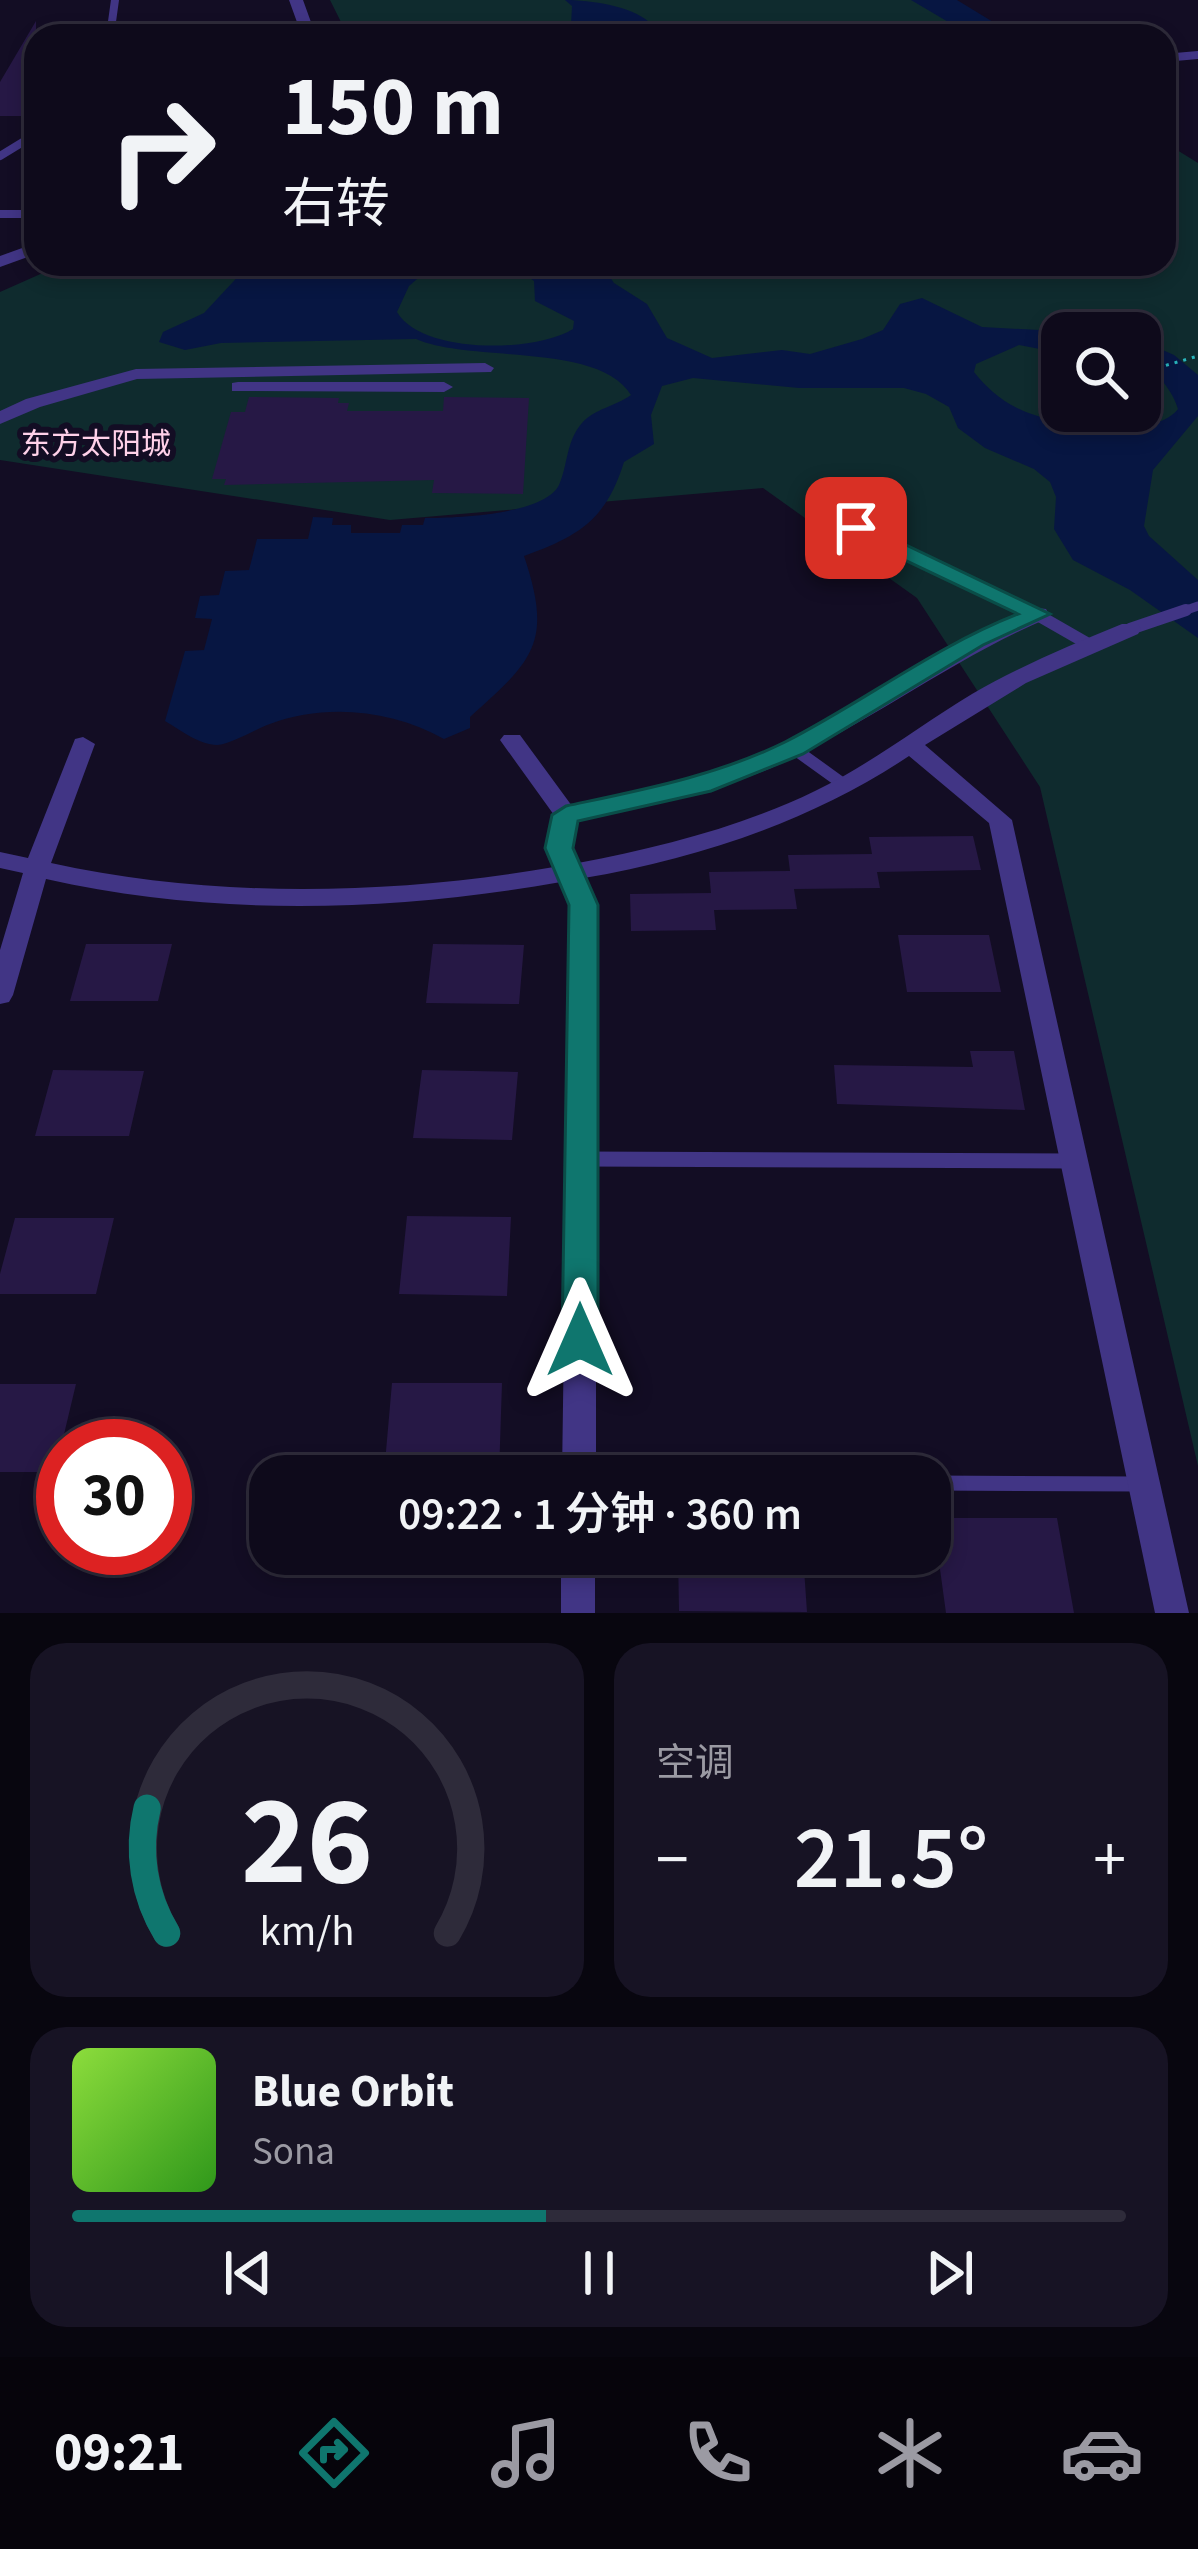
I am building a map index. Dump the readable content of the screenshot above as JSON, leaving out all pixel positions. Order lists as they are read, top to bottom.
{
  "districts": ["东方太阳城"],
  "page": {
    "turn": ["150 m", "右转"],
    "limit": "30",
    "trip": "09:22 · 1 分钟 · 360 m",
    "tile": "空调",
    "heat": ["−", "21.5°", "+"],
    "song": ["Blue Orbit", "Sona"],
    "tabs": "09:21",
    "gauge": ["26", "km/h"]
  }
}
